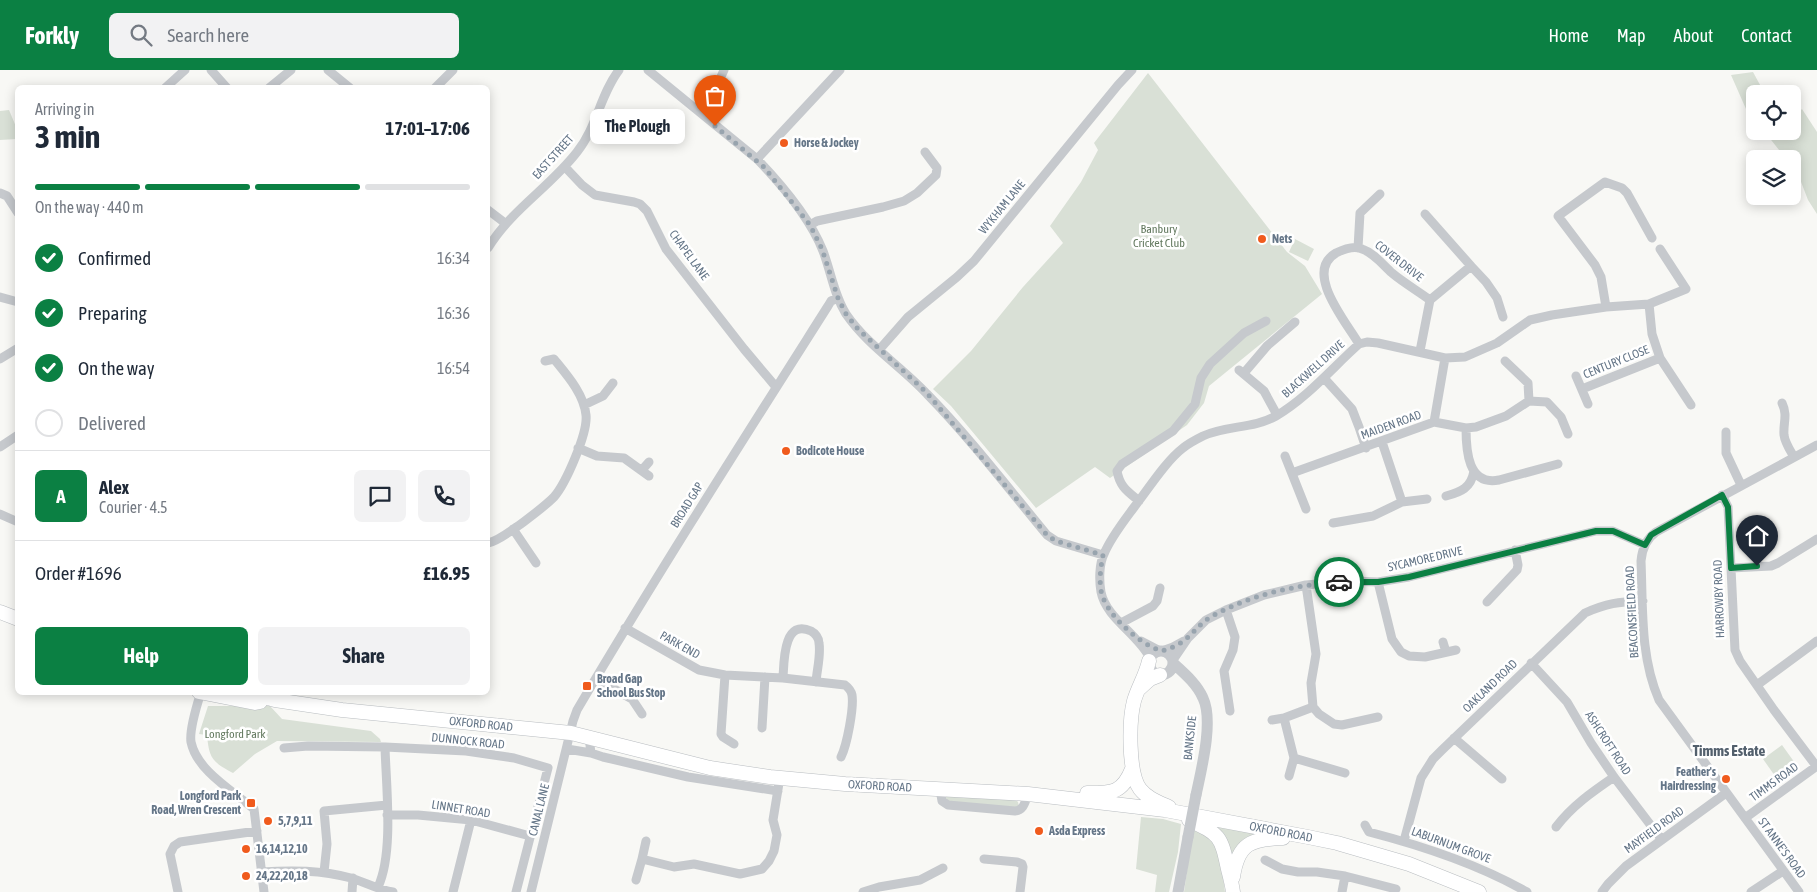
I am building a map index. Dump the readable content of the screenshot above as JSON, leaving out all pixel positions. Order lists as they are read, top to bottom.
{
  "streets": {
    "main road": ["OXFORD ROAD"],
    "street": [
      "EAST STREET",
      "WYKHAM LANE",
      "CHAPEL LANE",
      "COVER DRIVE",
      "CENTURY CLOSE",
      "BLACKWELL DRIVE",
      "MAIDEN ROAD",
      "BROAD GAP",
      "SYCAMORE DRIVE",
      "HARROWBY ROAD",
      "BEACONSFIELD ROAD",
      "PARK END",
      "OAKLAND ROAD",
      "BANKSIDE",
      "DUNNOCK ROAD",
      "ASHCROFT ROAD",
      "TIMMS ROAD",
      "LINNET ROAD",
      "CANAL LANE",
      "MAYFIELD ROAD",
      "LABURNUM GROVE",
      "ST ANNE'S ROAD"
    ]
  },
  "crossings": [
    ["EAST STREET", "CHAPEL LANE"],
    ["CHAPEL LANE", "BROAD GAP"],
    ["COVER DRIVE", "BLACKWELL DRIVE"],
    ["BROAD GAP", "PARK END"],
    ["BROAD GAP", "OXFORD ROAD"],
    ["BROAD GAP", "CANAL LANE"],
    ["SYCAMORE DRIVE", "BEACONSFIELD ROAD"],
    ["SYCAMORE DRIVE", "BANKSIDE"],
    ["HARROWBY ROAD", "TIMMS ROAD"],
    ["BEACONSFIELD ROAD", "OAKLAND ROAD"],
    ["BEACONSFIELD ROAD", "TIMMS ROAD"],
    ["BEACONSFIELD ROAD", "MAYFIELD ROAD"],
    ["BEACONSFIELD ROAD", "ST ANNE'S ROAD"],
    ["OAKLAND ROAD", "ASHCROFT ROAD"],
    ["OAKLAND ROAD", "LABURNUM GROVE"],
    ["OXFORD ROAD", "CANAL LANE"],
    ["DUNNOCK ROAD", "LINNET ROAD"],
    ["ASHCROFT ROAD", "MAYFIELD ROAD"],
    ["TIMMS ROAD", "ST ANNE'S ROAD"]
  ],
  "districts": ["Timms Estate"],
  "parks": ["Banbury Cricket Club", "Longford Park"],
  "places": {
    "other": [
      "The Plough",
      "Horse & Jockey",
      "Nets",
      "Bodicote House",
      "Feather's Hairdressing",
      "5,7,9,11",
      "Asda Express",
      "16,14,12,10",
      "24,22,20,18"
    ],
    "transit": ["Broad Gap School Bus Stop", "Longford Park Road, Wren Crescent"]
  },
  "page": {
    "header": "Forkly",
    "search": "Search here",
    "nav": [
      "Home",
      "Map",
      "About",
      "Contact"
    ],
    "heading": ["3 min", "Arriving in", "17:01–17:06"],
    "panel": [
      "Alex",
      "Courier · 4.5",
      "Order #1696",
      "£16.95"
    ],
    "bubble": "The Plough",
    "bar": "On the way · 440 m",
    "list": [
      ["Confirmed", "16:34"],
      ["Preparing", "16:36"],
      ["On the way", "16:54"],
      "Delivered"
    ],
    "round": "A",
    "buttons": ["Help", "Share"]
  }
}
